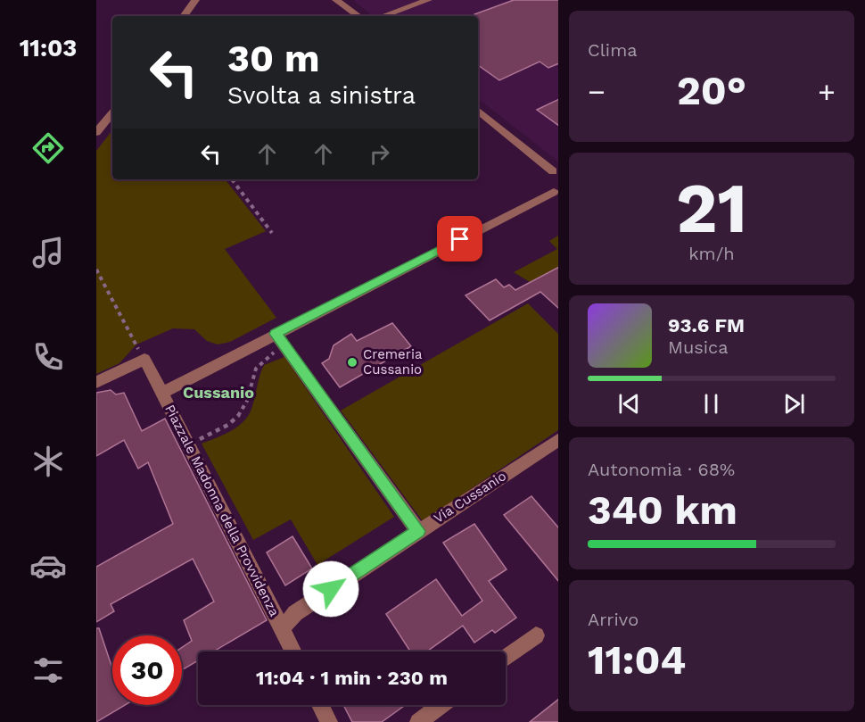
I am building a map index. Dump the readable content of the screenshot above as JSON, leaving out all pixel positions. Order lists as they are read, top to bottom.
{
  "streets": {
    "street": ["Via Cussanio", "Piazzale Madonna della Provvidenza"]
  },
  "crossings": [
    ["Via Cussanio", "Piazzale Madonna della Provvidenza"]
  ],
  "districts": ["Cussanio"],
  "places": ["Cremeria Cussanio"],
  "page": {
    "tabs": "11:03",
    "tile": [
      "Clima",
      ["21", "km/h"],
      ["Autonomia · 68%", "340 km"],
      ["Arrivo", "11:04"]
    ],
    "turn": ["30 m", "Svolta a sinistra"],
    "heat": ["−", "20°", "+"],
    "song": ["93.6 FM", "Musica"],
    "limit": "30",
    "trip": "11:04 · 1 min · 230 m"
  }
}
